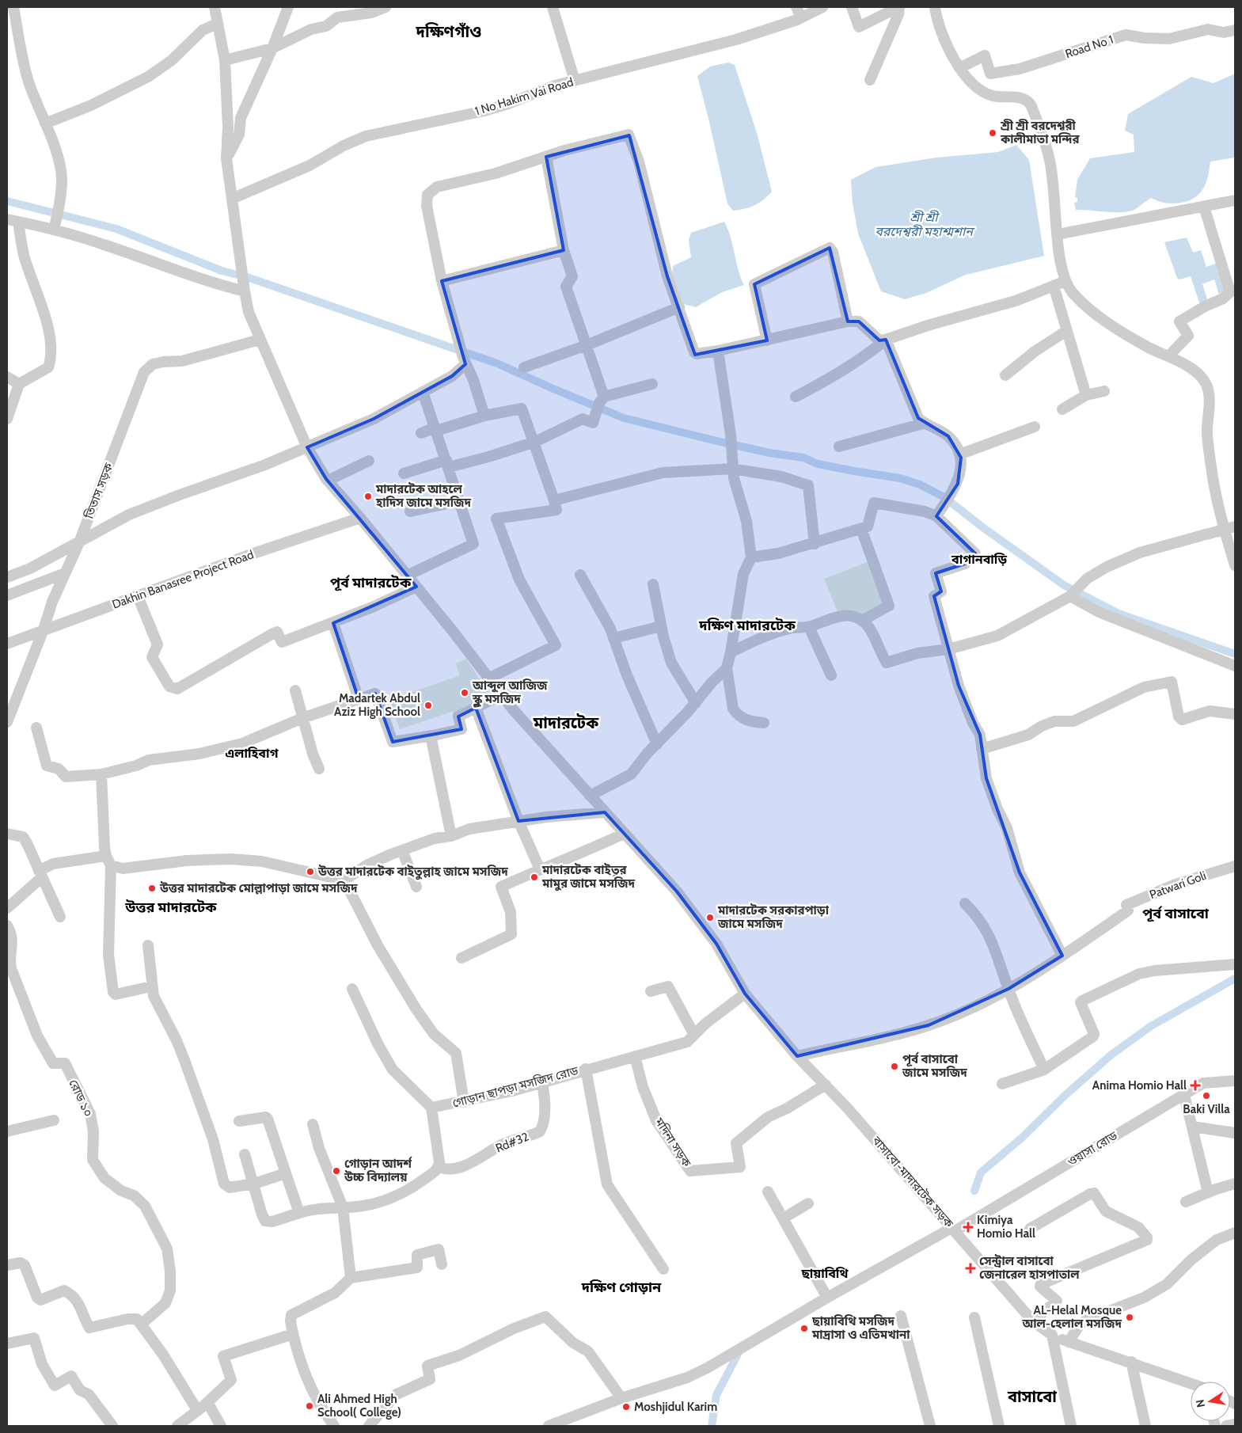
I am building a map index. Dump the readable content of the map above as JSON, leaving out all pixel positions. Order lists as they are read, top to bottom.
{
  "streets": {
    "street": [
      "Road No 1",
      "1 No Hakim Vai Road",
      "তিতাস সড়ক",
      "Dakhin Banasree Project Road",
      "Patwari Goli",
      "গোড়ান ছাপড়া মসজিদ রোড",
      "রোড ১০",
      "Rd#32",
      "মদিনা সড়ক",
      "ওয়াসা রোড",
      "বাসাবো-মাদারটেক সড়ক"
    ]
  },
  "crossings": [
    ["1 No Hakim Vai Road", "বাসাবো-মাদারটেক সড়ক"],
    ["তিতাস সড়ক", "Dakhin Banasree Project Road"],
    ["তিতাস সড়ক", "বাসাবো-মাদারটেক সড়ক"],
    ["Dakhin Banasree Project Road", "বাসাবো-মাদারটেক সড়ক"],
    ["গোড়ান ছাপড়া মসজিদ রোড", "Rd#32"],
    ["গোড়ান ছাপড়া মসজিদ রোড", "মদিনা সড়ক"],
    ["গোড়ান ছাপড়া মসজিদ রোড", "বাসাবো-মাদারটেক সড়ক"],
    ["মদিনা সড়ক", "বাসাবো-মাদারটেক সড়ক"],
    ["ওয়াসা রোড", "বাসাবো-মাদারটেক সড়ক"]
  ],
  "districts": [
    "দক্ষিণগাঁও",
    "বাগানবাড়ি",
    "পূর্ব মাদারটেক",
    "দক্ষিণ মাদারটেক",
    "মাদারটেক",
    "এলাহিবাগ",
    "উত্তর মাদারটেক",
    "পূর্ব বাসাবো",
    "ছায়াবিথি",
    "দক্ষিণ গোড়ান",
    "বাসাবো"
  ],
  "water": ["শ্রী শ্রী বরদেশ্বরী মহাশ্মশান"],
  "places": {
    "other": [
      "শ্রী শ্রী বরদেশ্বরী কালীমাতা মন্দির",
      "মাদারটেক আহলে হাদিস জামে মসজিদ",
      "আব্দুল আজিজ স্কুল মসজিদ",
      "Madartek Abdul Aziz High School",
      "উত্তর মাদারটেক বাইতুল্লাহ জামে মসজিদ",
      "মাদারটেক বাইতুর মামুর জামে মসজিদ",
      "উত্তর মাদারটেক মোল্লাপাড়া জামে মসজিদ",
      "মাদারটেক সরকারপাড়া জামে মসজিদ",
      "পূর্ব বাসাবো জামে মসজিদ",
      "Baki Villa",
      "গোড়ান আদর্শ উচ্চ বিদ্যালয়",
      "AL-Helal Mosque আল-হেলাল মসজিদ",
      "ছায়াবিথি মসজিদ মাদ্রাসা ও এতিমখানা",
      "Ali Ahmed High School( College)",
      "Moshjidul Karim"
    ],
    "health": ["Anima Homio Hall", "Kimiya Homio Hall", "সেন্ট্রাল বাসাবো জেনারেল হাসপাতাল"]
  },
  "north": "left"
}
